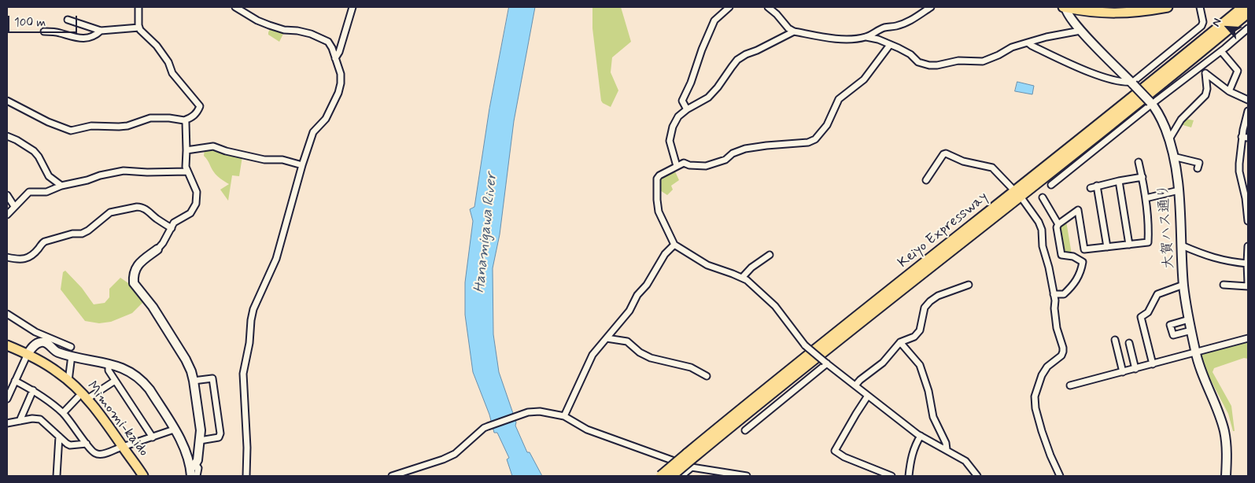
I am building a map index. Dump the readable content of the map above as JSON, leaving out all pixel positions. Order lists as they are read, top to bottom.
{
  "streets": {
    "highway": ["Keiyo Expressway"],
    "main road": ["Mimomi-kaido"],
    "street": ["大賀ハス通り"]
  },
  "water": ["Hanamigawa River"],
  "scale_bar": "100 m",
  "north": "top left"
}
